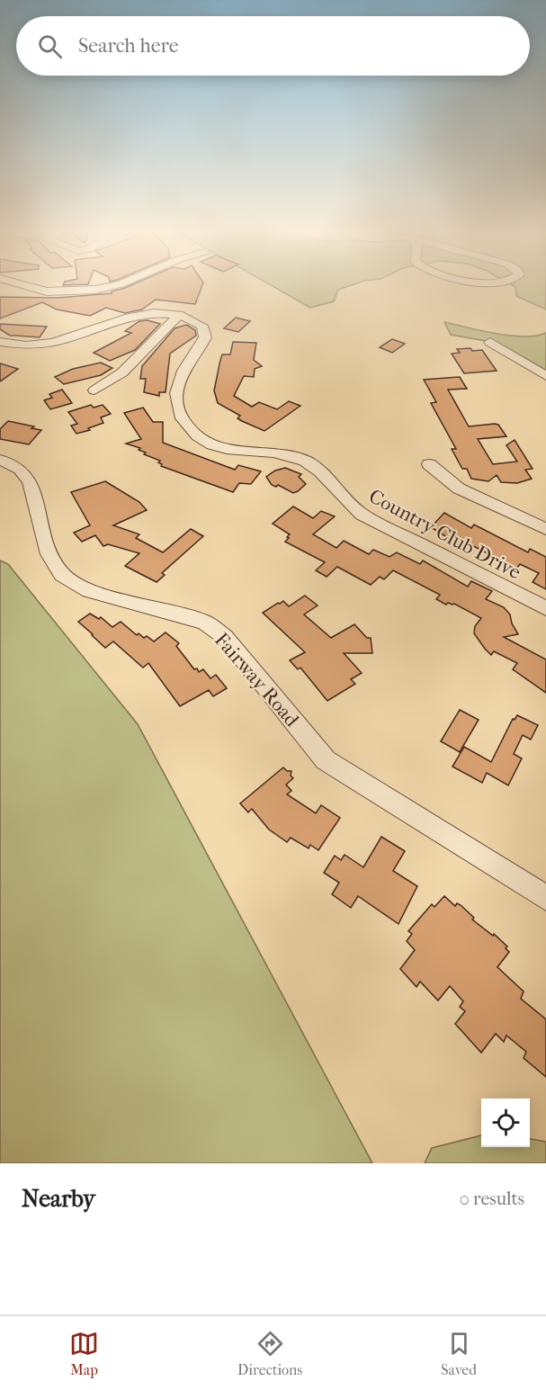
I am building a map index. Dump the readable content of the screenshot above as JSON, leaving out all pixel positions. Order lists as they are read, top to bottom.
{
  "streets": {
    "street": ["Country Club Drive", "Fairway Road"]
  },
  "page": {
    "search": "Search here",
    "heading": ["Nearby", "0 results"],
    "nav": ["Map", "Directions", "Saved"]
  }
}
